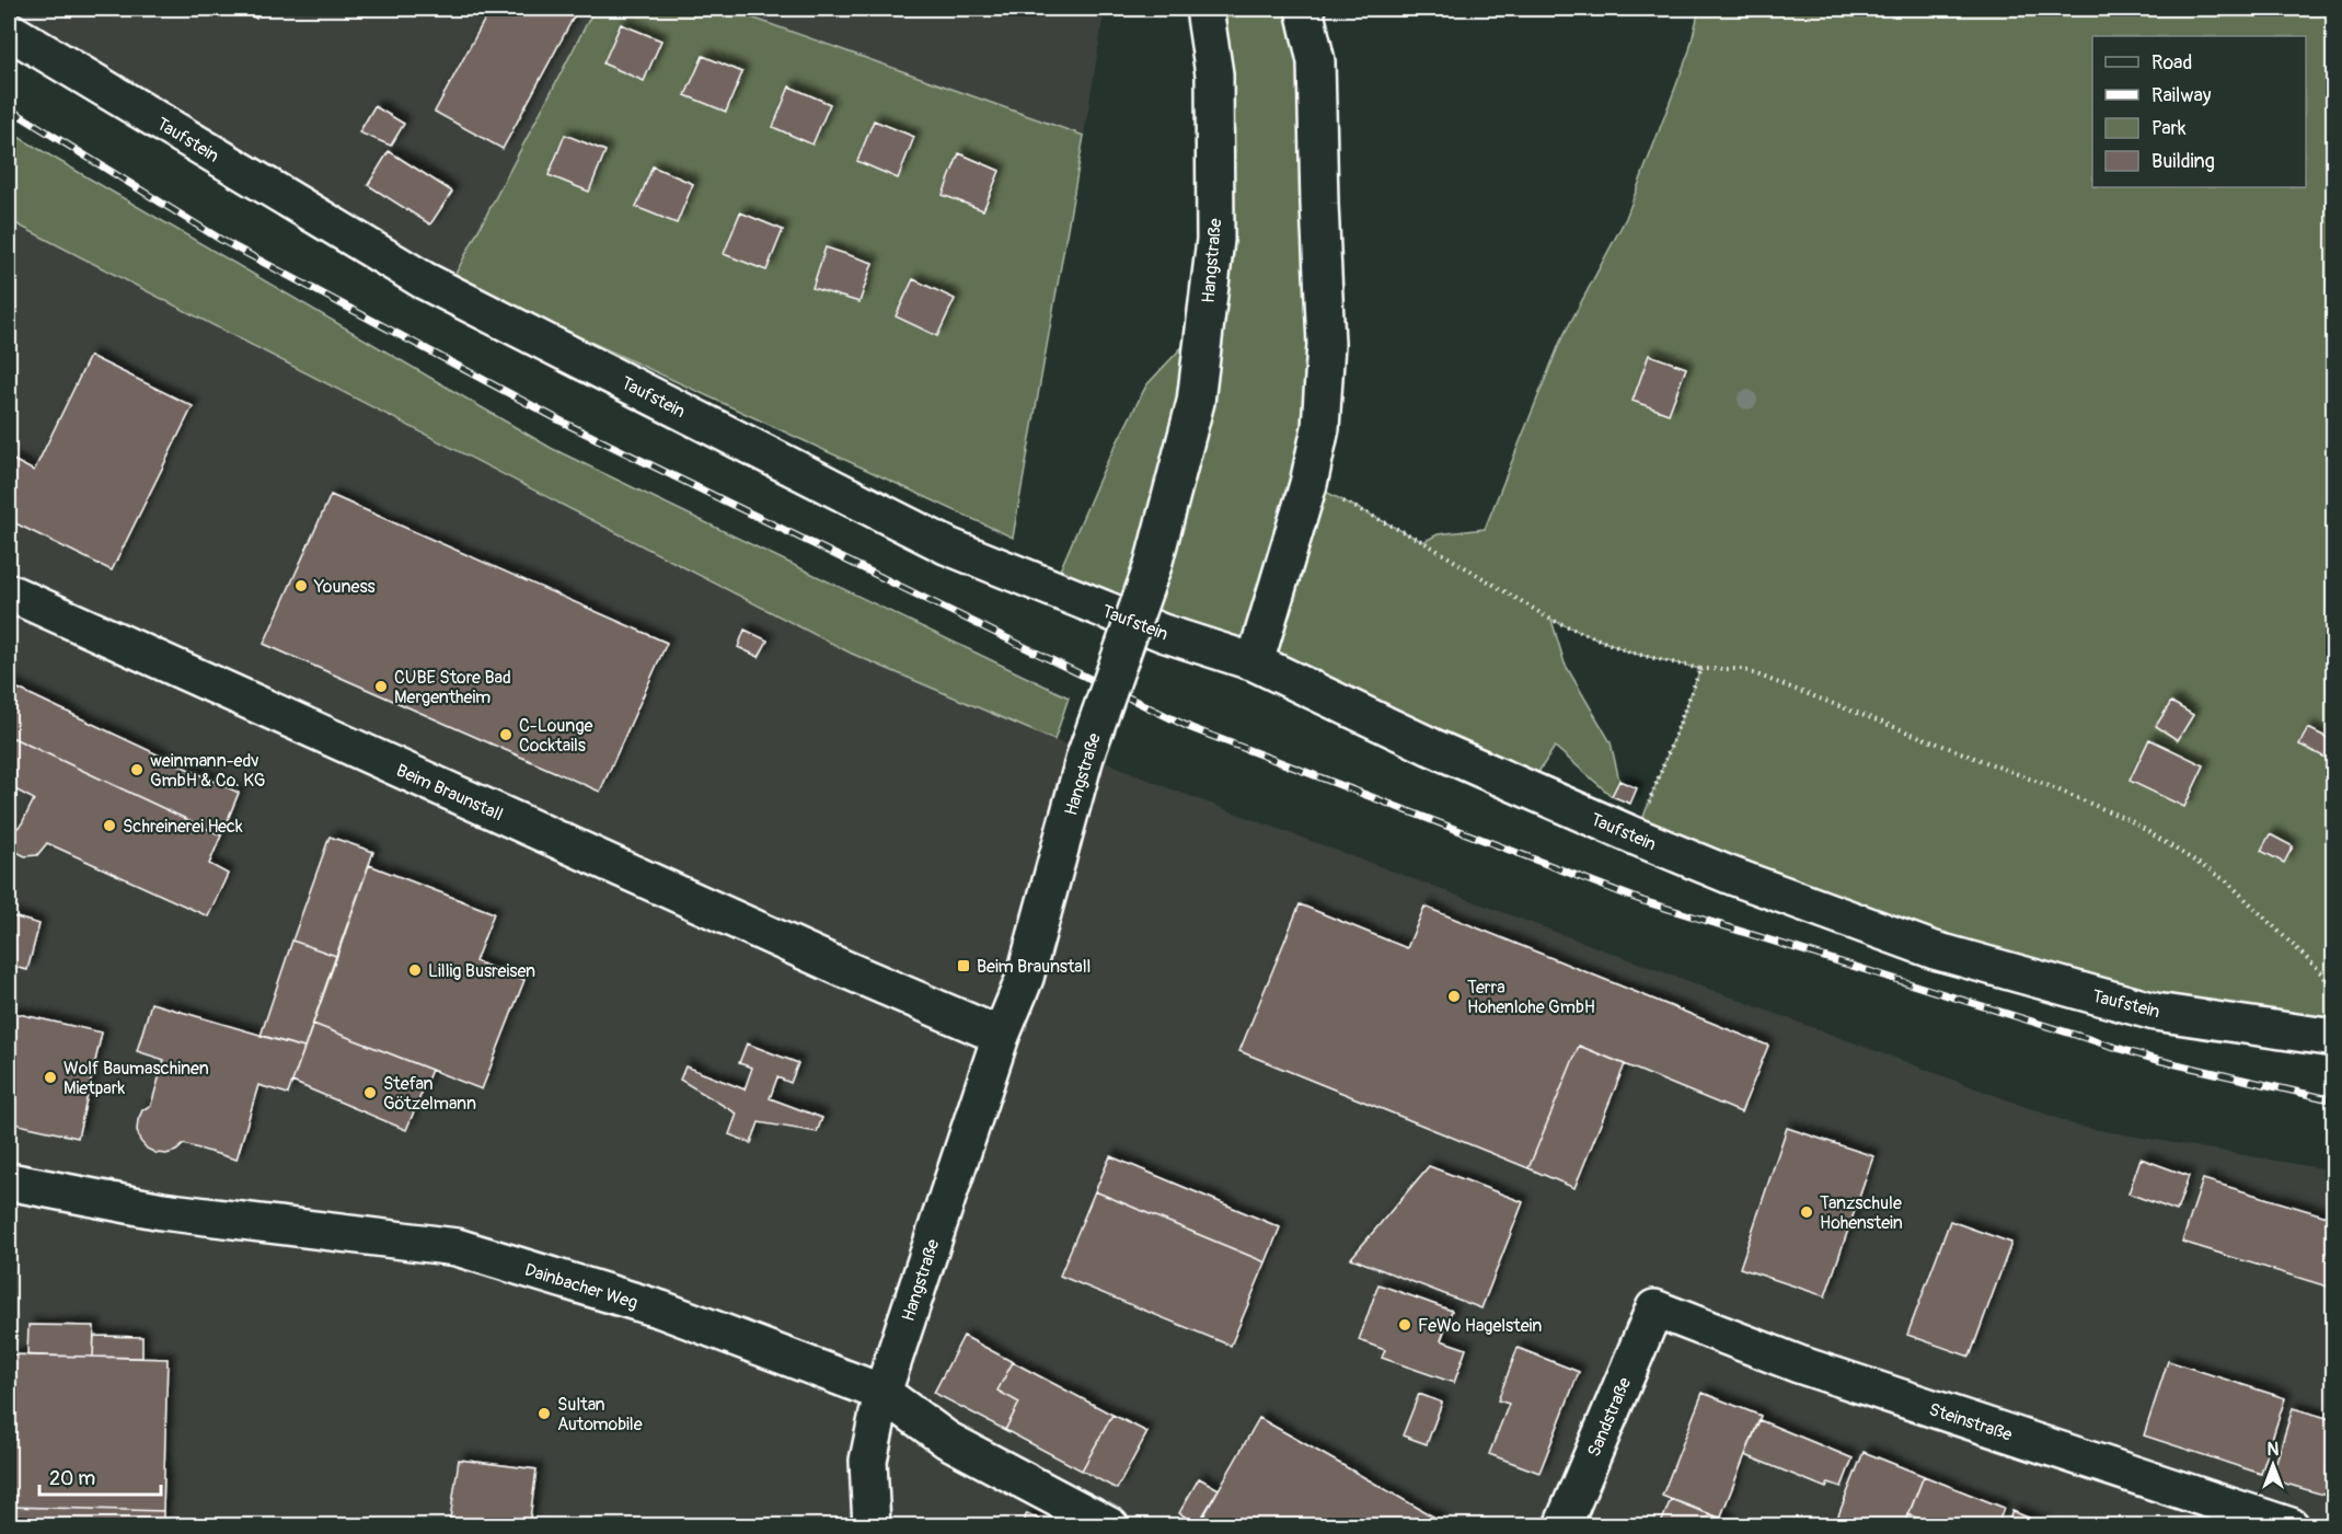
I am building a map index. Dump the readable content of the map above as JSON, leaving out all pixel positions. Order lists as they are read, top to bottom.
{
  "streets": {
    "street": [
      "Taufstein",
      "Hangstraße",
      "Beim Braunstall",
      "Dainbacher Weg",
      "Sandstraße",
      "Steinstraße"
    ]
  },
  "crossings": [
    ["Hangstraße", "Beim Braunstall"],
    ["Hangstraße", "Dainbacher Weg"],
    ["Sandstraße", "Steinstraße"]
  ],
  "places": {
    "other": [
      "Youness",
      "CUBE Store Bad Mergentheim",
      "C-Lounge Cocktails",
      "weinmann-edv GmbH & Co. KG",
      "Schreinerei Heck",
      "Lillig Busreisen",
      "Terra Hohenlohe GmbH",
      "Wolf Baumaschinen Mietpark",
      "Stefan Götzelmann",
      "Tanzschule Hohenstein",
      "FeWo Hagelstein",
      "Sultan Automobile"
    ],
    "transit": ["Beim Braunstall"]
  },
  "legend": [
    "Road",
    "Railway",
    "Park",
    "Building"
  ],
  "scale_bar": "20 m",
  "north": "top"
}
